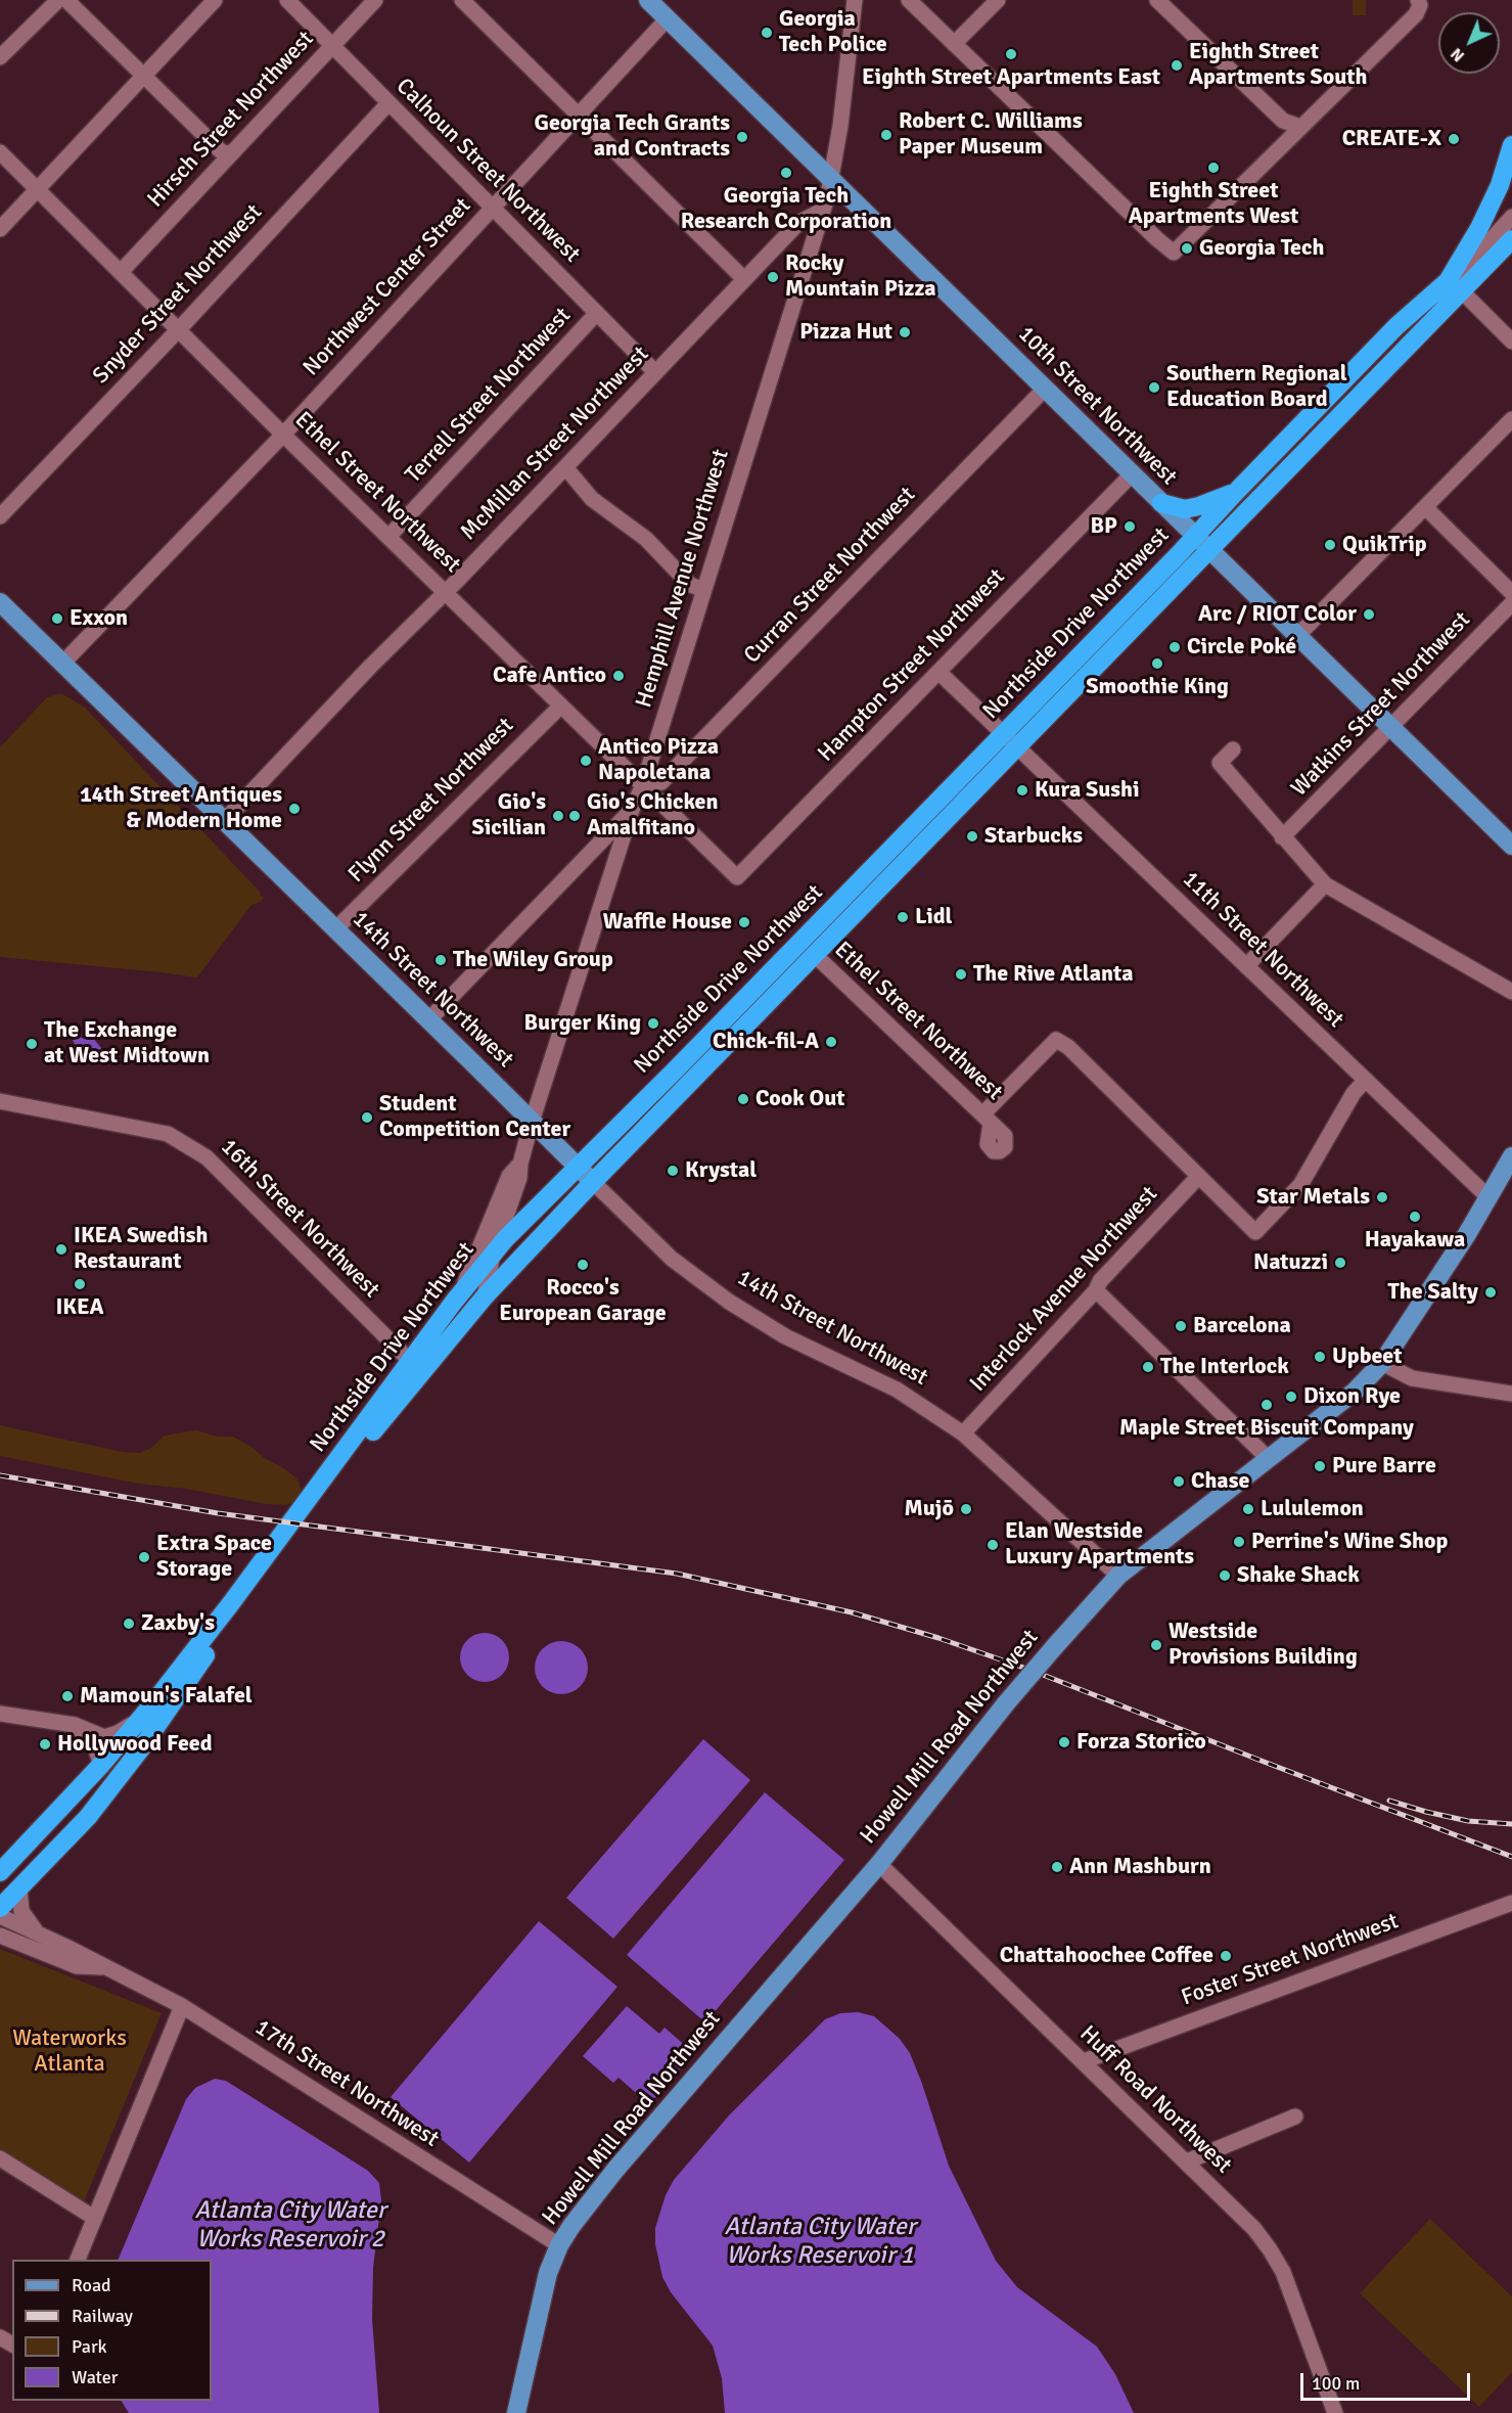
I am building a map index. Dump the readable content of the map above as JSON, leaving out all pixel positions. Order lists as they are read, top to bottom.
{
  "streets": {
    "highway": ["Northside Drive Northwest"],
    "main road": ["10th Street Northwest", "14th Street Northwest", "Howell Mill Road Northwest"],
    "street": [
      "Hirsch Street Northwest",
      "Calhoun Street Northwest",
      "Northwest Center Street",
      "Snyder Street Northwest",
      "Terrell Street Northwest",
      "McMillan Street Northwest",
      "Ethel Street Northwest",
      "Curran Street Northwest",
      "Hemphill Avenue Northwest",
      "Hampton Street Northwest",
      "Watkins Street Northwest",
      "Flynn Street Northwest",
      "11th Street Northwest",
      "16th Street Northwest",
      "Interlock Avenue Northwest",
      "Foster Street Northwest",
      "17th Street Northwest",
      "Huff Road Northwest"
    ]
  },
  "crossings": [
    ["Hirsch Street Northwest", "Calhoun Street Northwest"],
    ["Hirsch Street Northwest", "Ethel Street Northwest"],
    ["Calhoun Street Northwest", "Northwest Center Street"],
    ["Calhoun Street Northwest", "Snyder Street Northwest"],
    ["Calhoun Street Northwest", "Terrell Street Northwest"],
    ["Calhoun Street Northwest", "McMillan Street Northwest"],
    ["Northwest Center Street", "10th Street Northwest"],
    ["Northwest Center Street", "Ethel Street Northwest"],
    ["Northwest Center Street", "14th Street Northwest"],
    ["Snyder Street Northwest", "Ethel Street Northwest"],
    ["Terrell Street Northwest", "Ethel Street Northwest"],
    ["10th Street Northwest", "Curran Street Northwest"],
    ["10th Street Northwest", "Hemphill Avenue Northwest"],
    ["10th Street Northwest", "Northside Drive Northwest"],
    ["10th Street Northwest", "Hampton Street Northwest"],
    ["10th Street Northwest", "Watkins Street Northwest"],
    ["McMillan Street Northwest", "Ethel Street Northwest"],
    ["McMillan Street Northwest", "Hemphill Avenue Northwest"],
    ["McMillan Street Northwest", "14th Street Northwest"],
    ["Ethel Street Northwest", "Curran Street Northwest"],
    ["Ethel Street Northwest", "Hemphill Avenue Northwest"],
    ["Ethel Street Northwest", "Northside Drive Northwest"],
    ["Ethel Street Northwest", "Hampton Street Northwest"],
    ["Ethel Street Northwest", "Flynn Street Northwest"],
    ["Ethel Street Northwest", "Interlock Avenue Northwest"],
    ["Curran Street Northwest", "Hemphill Avenue Northwest"],
    ["Hemphill Avenue Northwest", "Northside Drive Northwest"],
    ["Hemphill Avenue Northwest", "14th Street Northwest"],
    ["Northside Drive Northwest", "11th Street Northwest"],
    ["Northside Drive Northwest", "14th Street Northwest"],
    ["Northside Drive Northwest", "16th Street Northwest"],
    ["Hampton Street Northwest", "11th Street Northwest"],
    ["Flynn Street Northwest", "14th Street Northwest"],
    ["11th Street Northwest", "Howell Mill Road Northwest"],
    ["14th Street Northwest", "Interlock Avenue Northwest"],
    ["14th Street Northwest", "Howell Mill Road Northwest"],
    ["Howell Mill Road Northwest", "17th Street Northwest"],
    ["Howell Mill Road Northwest", "Huff Road Northwest"],
    ["Foster Street Northwest", "Huff Road Northwest"]
  ],
  "water": ["Atlanta City Water Works Reservoir 2", "Atlanta City Water Works Reservoir 1"],
  "parks": ["Waterworks Atlanta"],
  "places": [
    "Georgia Tech Police",
    "Eighth Street Apartments East",
    "Eighth Street Apartments South",
    "Robert C. Williams Paper Museum",
    "Georgia Tech Grants and Contracts",
    "CREATE-X",
    "Eighth Street Apartments West",
    "Georgia Tech Research Corporation",
    "Georgia Tech",
    "Rocky Mountain Pizza",
    "Pizza Hut",
    "Southern Regional Education Board",
    "BP",
    "QuikTrip",
    "Arc / RIOT Color",
    "Exxon",
    "Circle Poké",
    "Smoothie King",
    "Cafe Antico",
    "Antico Pizza Napoletana",
    "Kura Sushi",
    "14th Street Antiques & Modern Home",
    "Gio's Sicilian",
    "Gio's Chicken Amalfitano",
    "Starbucks",
    "Lidl",
    "Waffle House",
    "The Wiley Group",
    "The Rive Atlanta",
    "Burger King",
    "Chick-fil-A",
    "The Exchange at West Midtown",
    "Cook Out",
    "Student Competition Center",
    "Krystal",
    "Star Metals",
    "Hayakawa",
    "IKEA Swedish Restaurant",
    "Natuzzi",
    "Rocco's European Garage",
    "IKEA",
    "The Salty",
    "Barcelona",
    "Upbeet",
    "The Interlock",
    "Dixon Rye",
    "Maple Street Biscuit Company",
    "Pure Barre",
    "Chase",
    "Mujō",
    "Lululemon",
    "Perrine's Wine Shop",
    "Elan Westside Luxury Apartments",
    "Extra Space Storage",
    "Shake Shack",
    "Zaxby's",
    "Westside Provisions Building",
    "Mamoun's Falafel",
    "Forza Storico",
    "Hollywood Feed",
    "Ann Mashburn",
    "Chattahoochee Coffee"
  ],
  "legend": [
    "Road",
    "Railway",
    "Park",
    "Water"
  ],
  "scale_bar": "100 m",
  "north": "bottom left"
}
